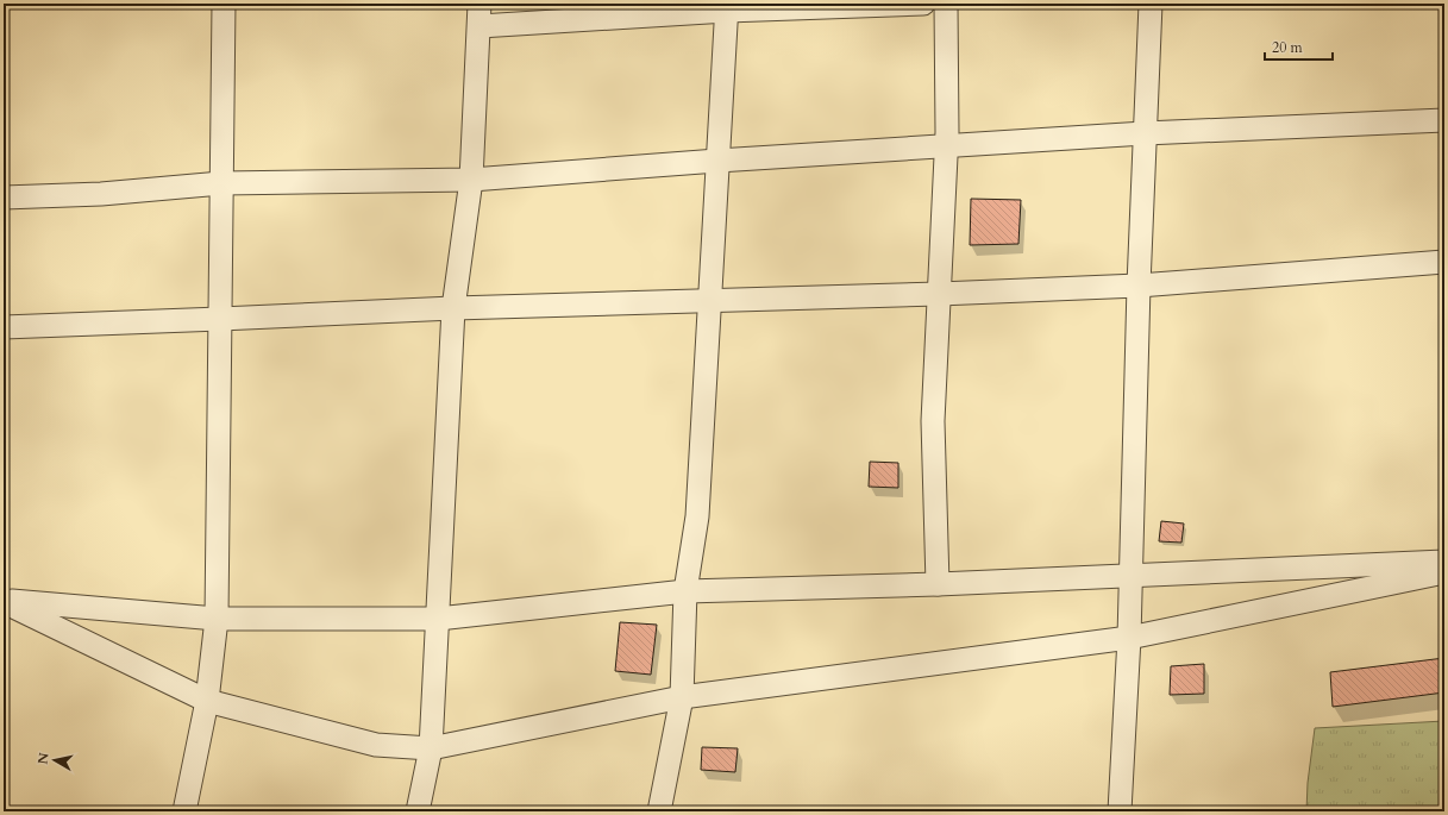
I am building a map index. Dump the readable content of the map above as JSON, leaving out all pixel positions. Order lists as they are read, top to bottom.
{
  "scale_bar": "20 m",
  "north": "left"
}
